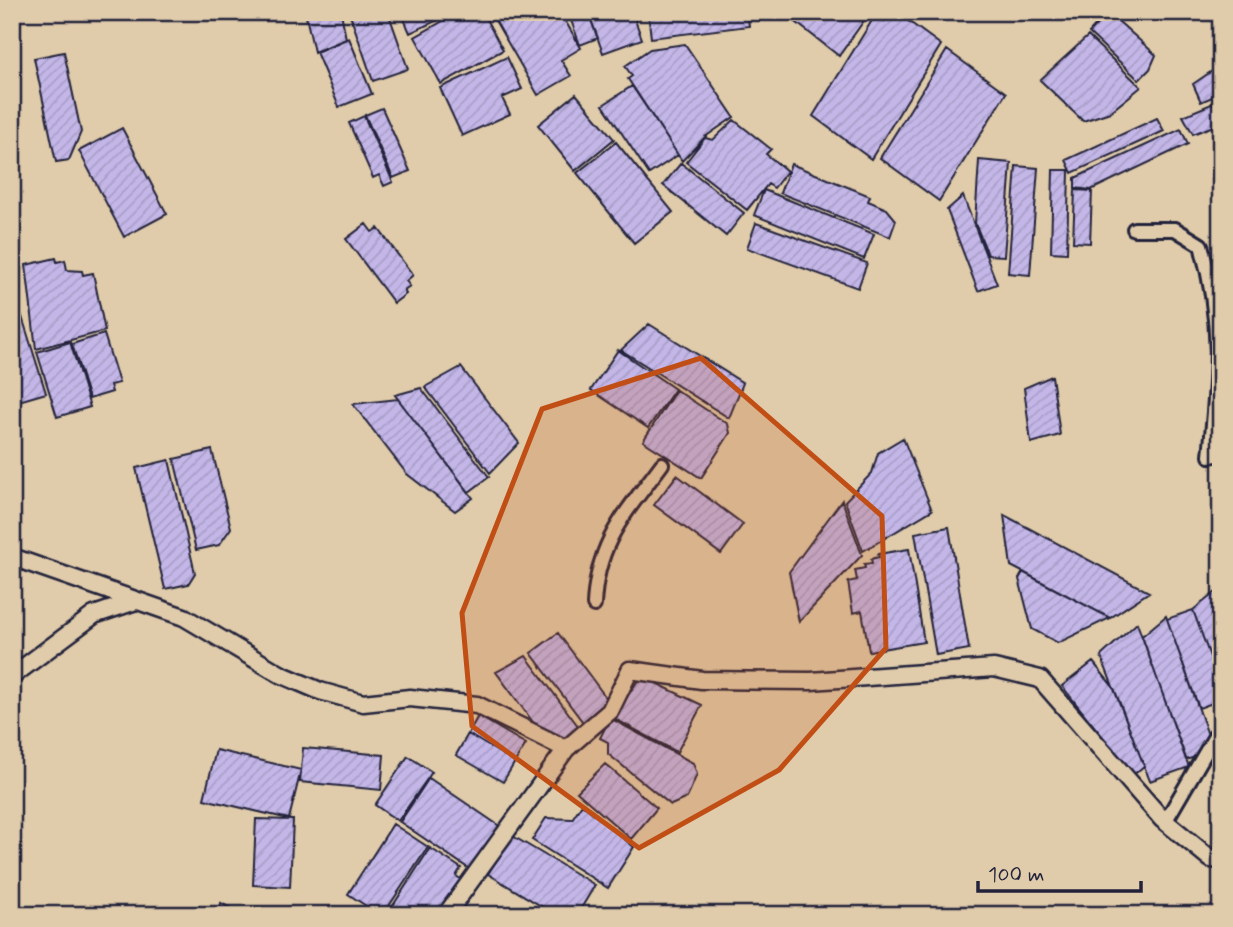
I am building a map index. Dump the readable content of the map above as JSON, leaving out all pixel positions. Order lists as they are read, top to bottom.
{
  "scale_bar": "100 m"
}
